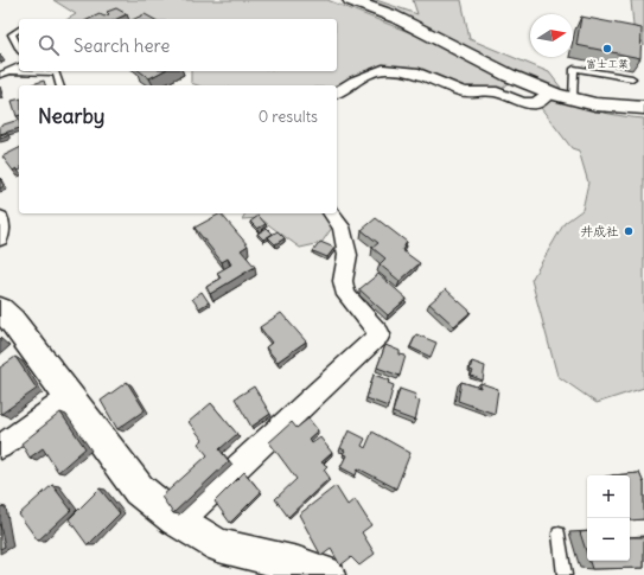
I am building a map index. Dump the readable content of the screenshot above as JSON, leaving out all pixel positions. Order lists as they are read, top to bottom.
{
  "places": ["富士工業", "井成社"],
  "north": "right",
  "page": {
    "search": "Search here",
    "heading": ["Nearby", "0 results"],
    "map_buttons": ["+", "−"]
  }
}
